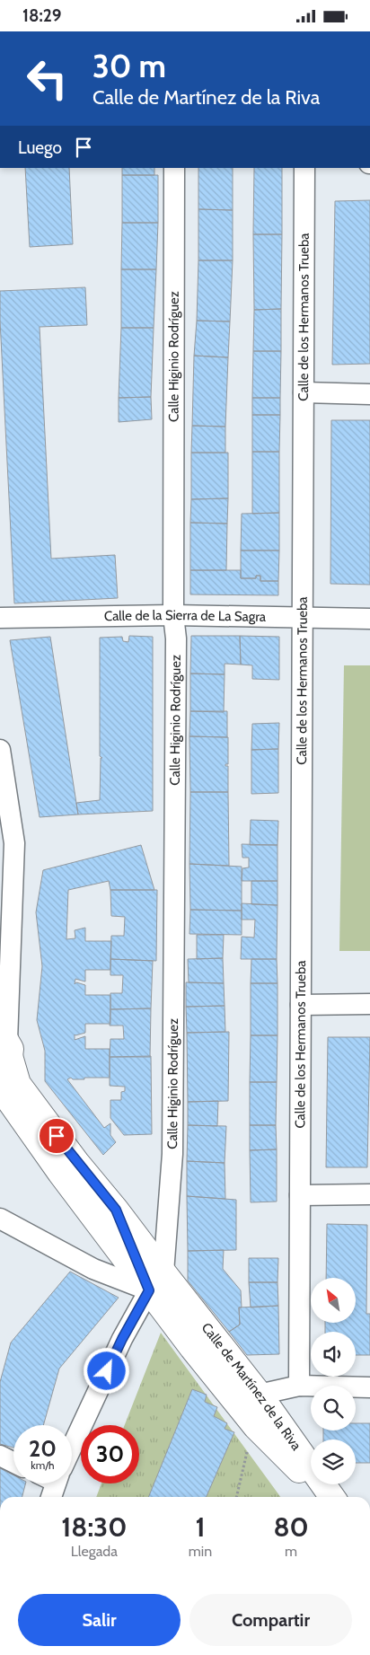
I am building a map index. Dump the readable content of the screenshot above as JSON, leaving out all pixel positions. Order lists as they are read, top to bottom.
{
  "streets": {
    "street": [
      "Calle de los Hermanos Trueba",
      "Calle Higinio Rodríguez",
      "Calle de la Sierra de La Sagra",
      "Calle de Martínez de la Riva"
    ]
  },
  "crossings": [
    ["Calle de los Hermanos Trueba", "Calle de la Sierra de La Sagra"],
    ["Calle Higinio Rodríguez", "Calle de la Sierra de La Sagra"],
    ["Calle Higinio Rodríguez", "Calle de Martínez de la Riva"]
  ],
  "north": "top left",
  "page": {
    "status": "18:29",
    "turn": ["30 m", "Calle de Martínez de la Riva"],
    "then": "Luego",
    "speed": "20 km/h",
    "limit": "30",
    "eta": [
      "18:30",
      "Llegada",
      "1",
      "min",
      "80",
      "m"
    ],
    "buttons": ["Salir", "Compartir"]
  }
}
